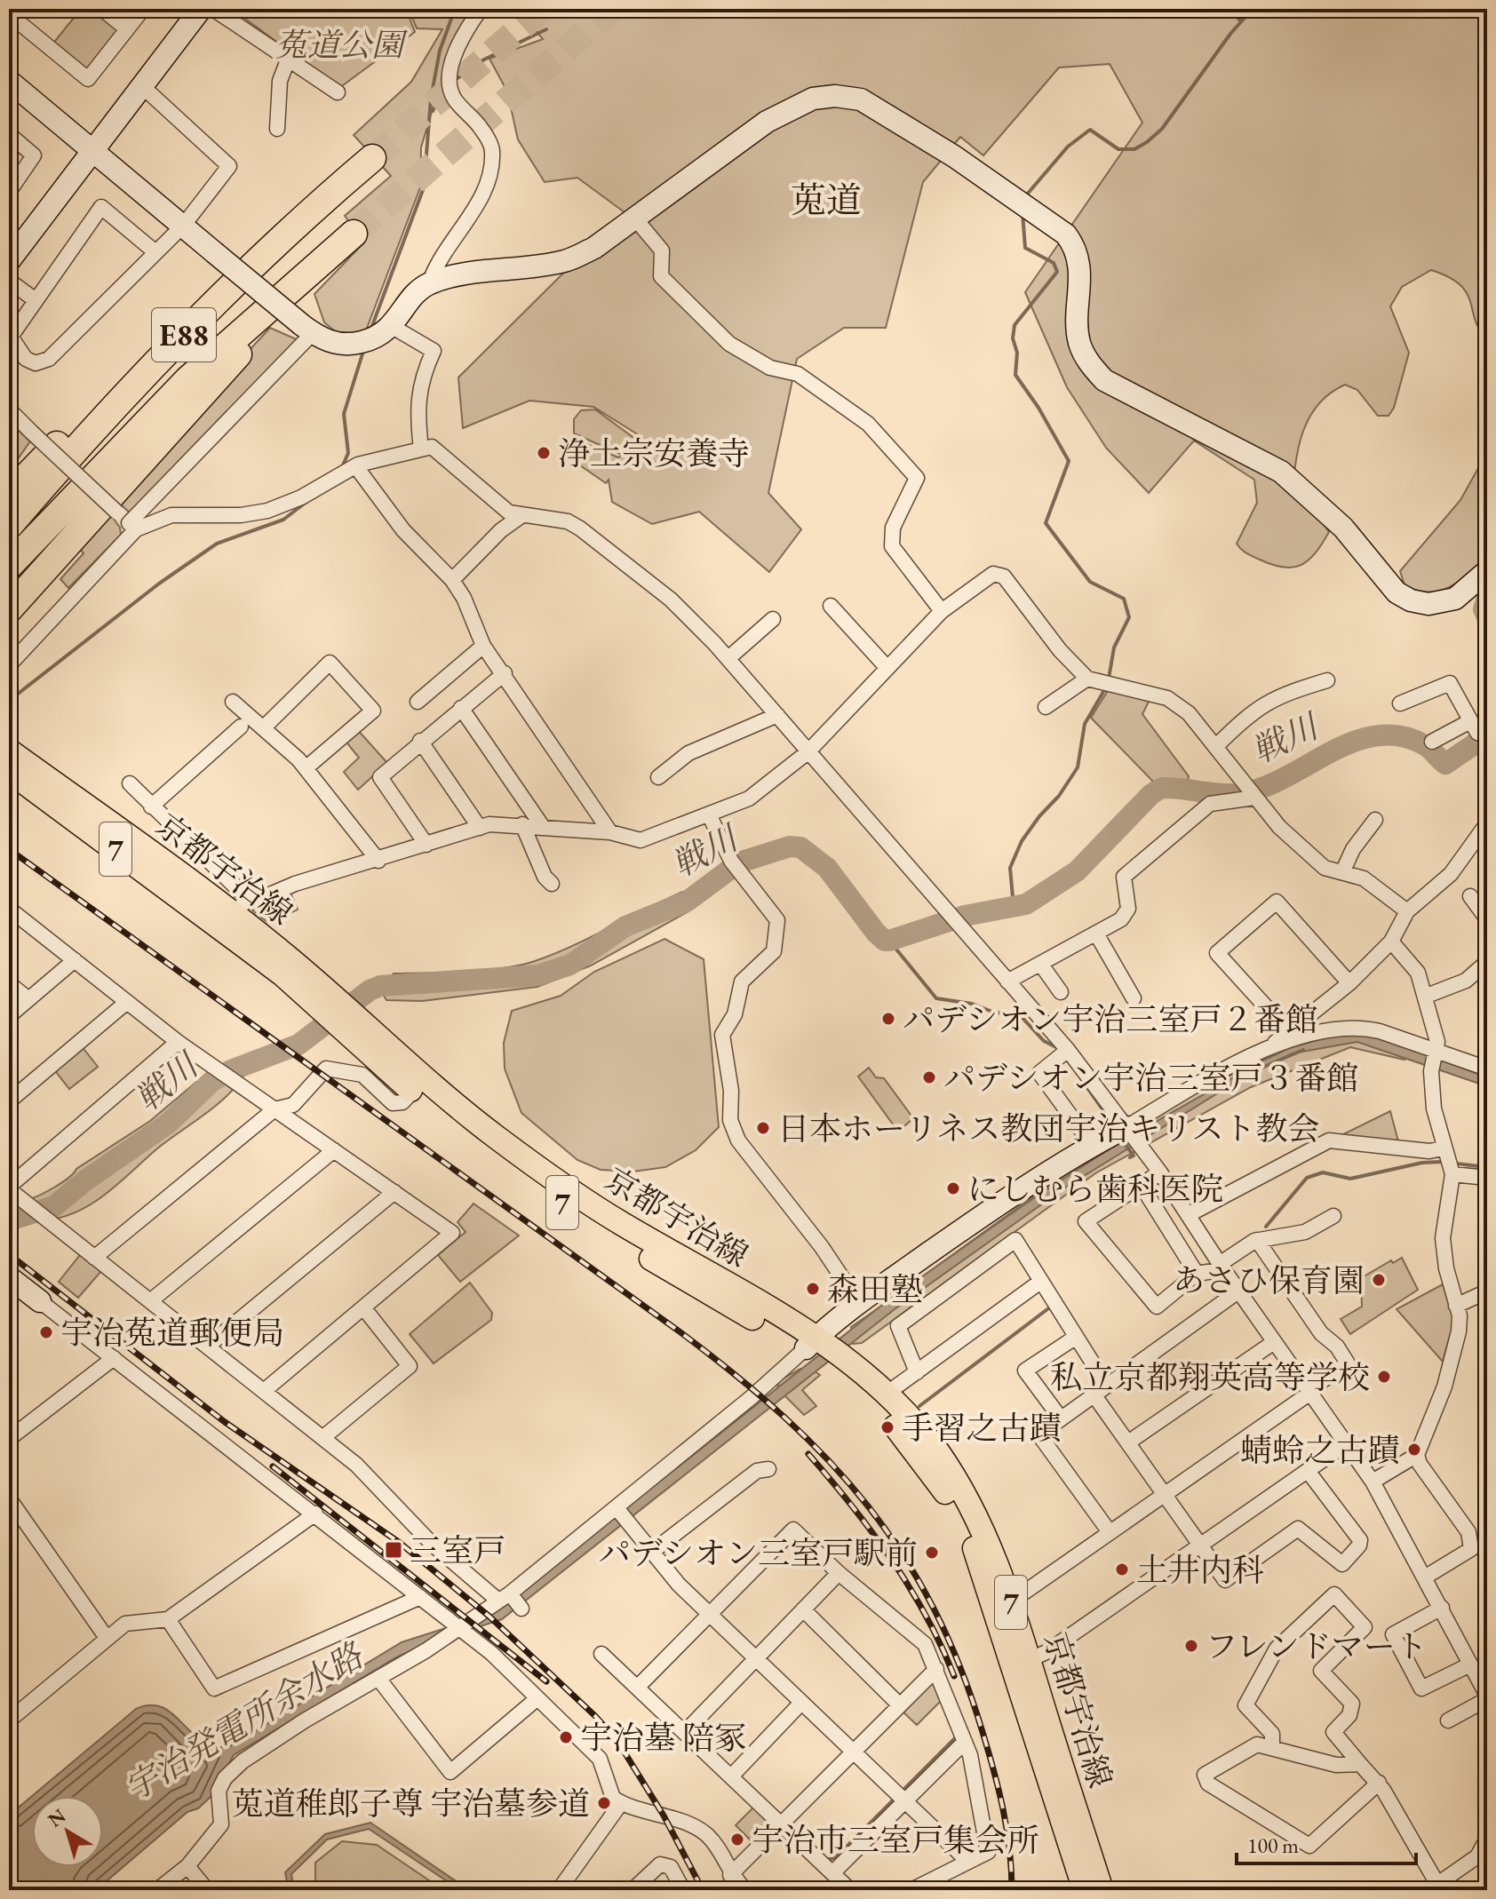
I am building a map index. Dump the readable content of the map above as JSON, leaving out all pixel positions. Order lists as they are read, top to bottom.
{
  "streets": {
    "highway": ["E88"],
    "main road": ["7", "京都宇治線"]
  },
  "districts": ["莵道"],
  "water": ["戦川", "宇治発電所余水路"],
  "parks": ["菟道公園"],
  "places": {
    "other": [
      "浄土宗安養寺",
      "パデシオン宇治三室戸２番館",
      "パデシオン宇治三室戸３番館",
      "日本ホーリネス教団宇治キリスト教会",
      "にしむら歯科医院",
      "あさひ保育園",
      "森田塾",
      "宇治菟道郵便局",
      "私立京都翔英高等学校",
      "手習之古蹟",
      "蜻蛉之古蹟",
      "パデシオン三室戸駅前",
      "土井内科",
      "フレンドマート",
      "宇治墓 陪冢",
      "莵道稚郎子尊 宇治墓参道",
      "宇治市三室戸集会所"
    ],
    "transit": ["三室戸"]
  },
  "scale_bar": "100 m",
  "north": "top left"
}
